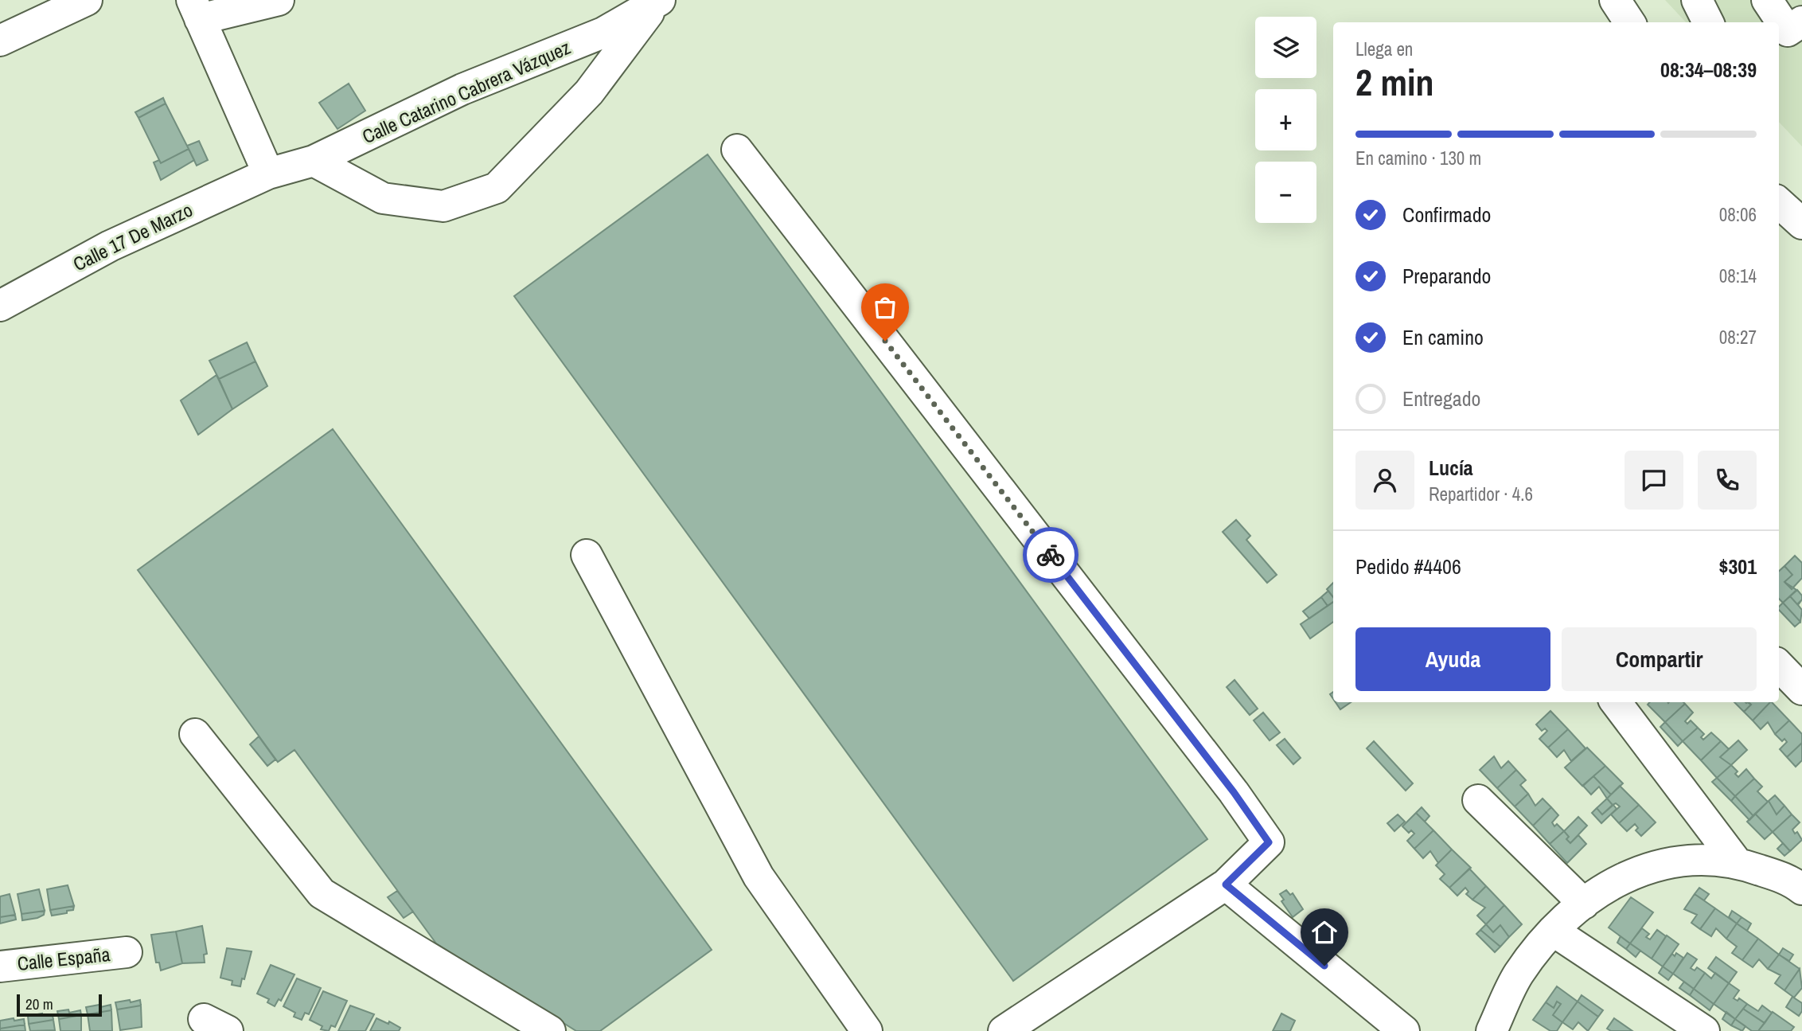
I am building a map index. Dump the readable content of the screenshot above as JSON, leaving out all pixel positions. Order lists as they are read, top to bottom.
{
  "streets": {
    "street": ["Calle Catarino Cabrera Vázquez", "Calle 17 De Marzo", "Calle España"]
  },
  "crossings": [
    ["Calle Catarino Cabrera Vázquez", "Calle 17 De Marzo"]
  ],
  "scale_bar": "20 m",
  "page": {
    "map_buttons": ["+", "−"],
    "heading": ["2 min", "Llega en", "08:34–08:39"],
    "panel": [
      "Lucía",
      "Repartidor · 4.6",
      "Pedido #4406",
      "$301"
    ],
    "bar": "En camino · 130 m",
    "list": [
      ["Confirmado", "08:06"],
      ["Preparando", "08:14"],
      ["En camino", "08:27"],
      "Entregado"
    ],
    "buttons": ["Ayuda", "Compartir"],
    "scale": "20 m"
  }
}
